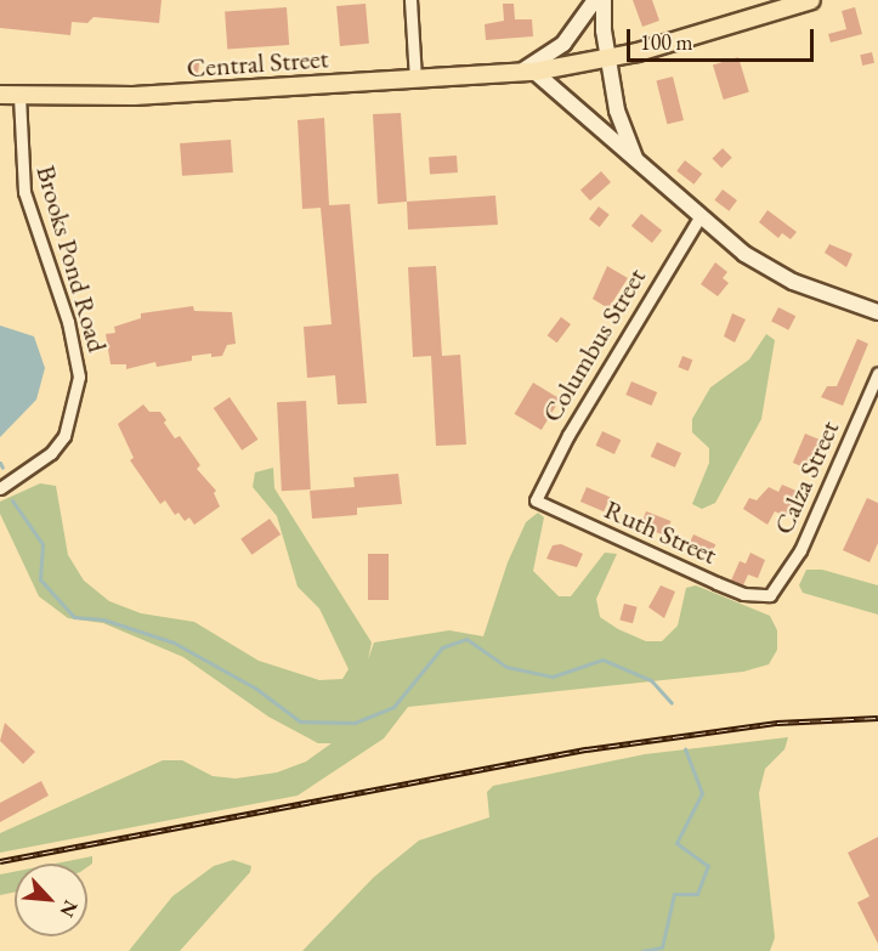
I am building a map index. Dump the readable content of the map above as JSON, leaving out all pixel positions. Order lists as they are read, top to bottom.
{
  "streets": {
    "main road": ["Central Street"],
    "street": [
      "Brooks Pond Road",
      "Columbus Street",
      "Calza Street",
      "Ruth Street"
    ]
  },
  "crossings": [
    ["Central Street", "Brooks Pond Road"],
    ["Columbus Street", "Ruth Street"],
    ["Calza Street", "Ruth Street"]
  ],
  "scale_bar": "100 m",
  "north": "bottom right"
}
